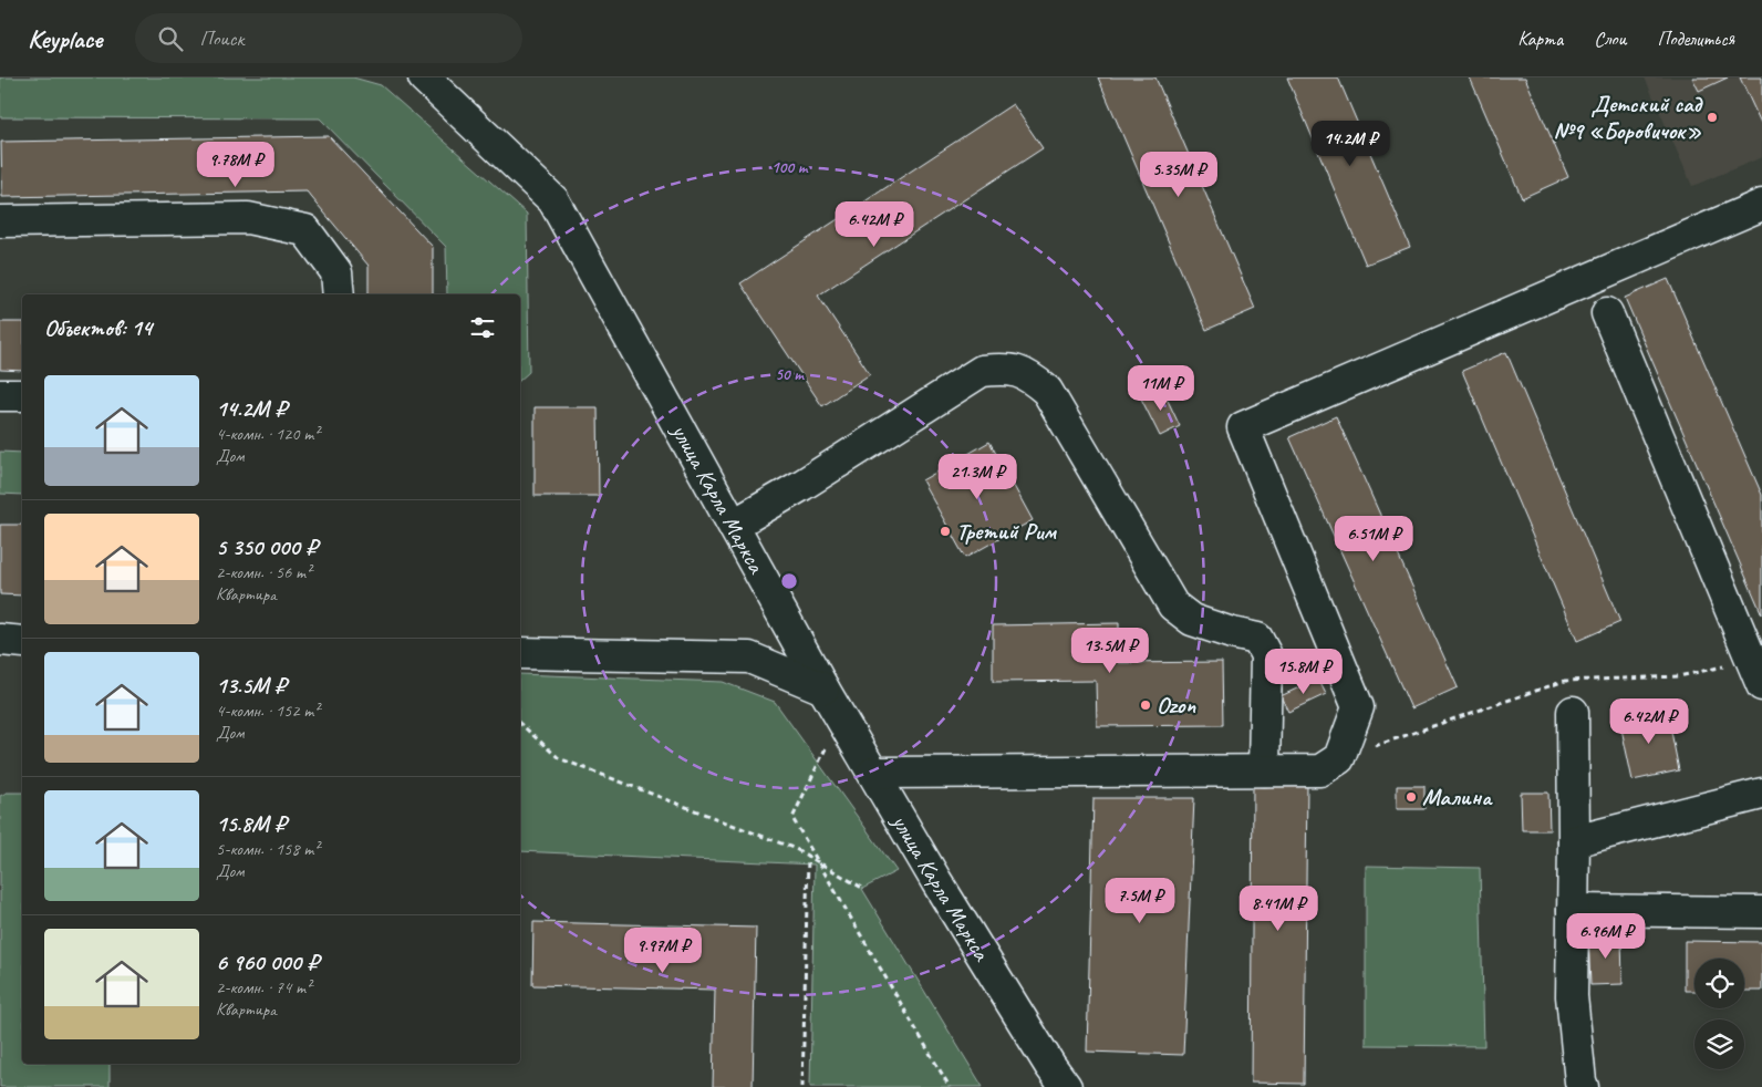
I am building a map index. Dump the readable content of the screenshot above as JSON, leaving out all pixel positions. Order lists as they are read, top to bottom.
{
  "streets": {
    "street": ["улица Карла Маркса"]
  },
  "places": [
    "Детский сад №9 «Боровичок»",
    "Третий Рим",
    "Ozon",
    "Малина"
  ],
  "page": {
    "header": "Keyplace",
    "search": "Поиск",
    "nav": ["Карта", "Слои", "Поделиться"],
    "price": [
      "14.2M ₽",
      "9.78M ₽",
      "5.35M ₽",
      "6.42M ₽",
      "11M ₽",
      "21.3M ₽",
      "6.51M ₽",
      "13.5M ₽",
      "15.8M ₽",
      "6.42M ₽",
      "7.5M ₽",
      "8.41M ₽",
      "6.96M ₽",
      "9.97M ₽"
    ],
    "heading": "Объектов: 14",
    "list": [
      {
        "name": "14.2M ₽",
        "note": "4-комн. · 120 m² · Дом"
      },
      {
        "name": "5 350 000 ₽",
        "note": "2-комн. · 56 m² · Квартира"
      },
      {
        "name": "13.5M ₽",
        "note": "4-комн. · 152 m² · Дом"
      },
      {
        "name": "15.8M ₽",
        "note": "5-комн. · 158 m² · Дом"
      },
      {
        "name": "6 960 000 ₽",
        "note": "2-комн. · 74 m² · Квартира"
      }
    ]
  },
  "rings": ["100 m", "50 m"]
}
